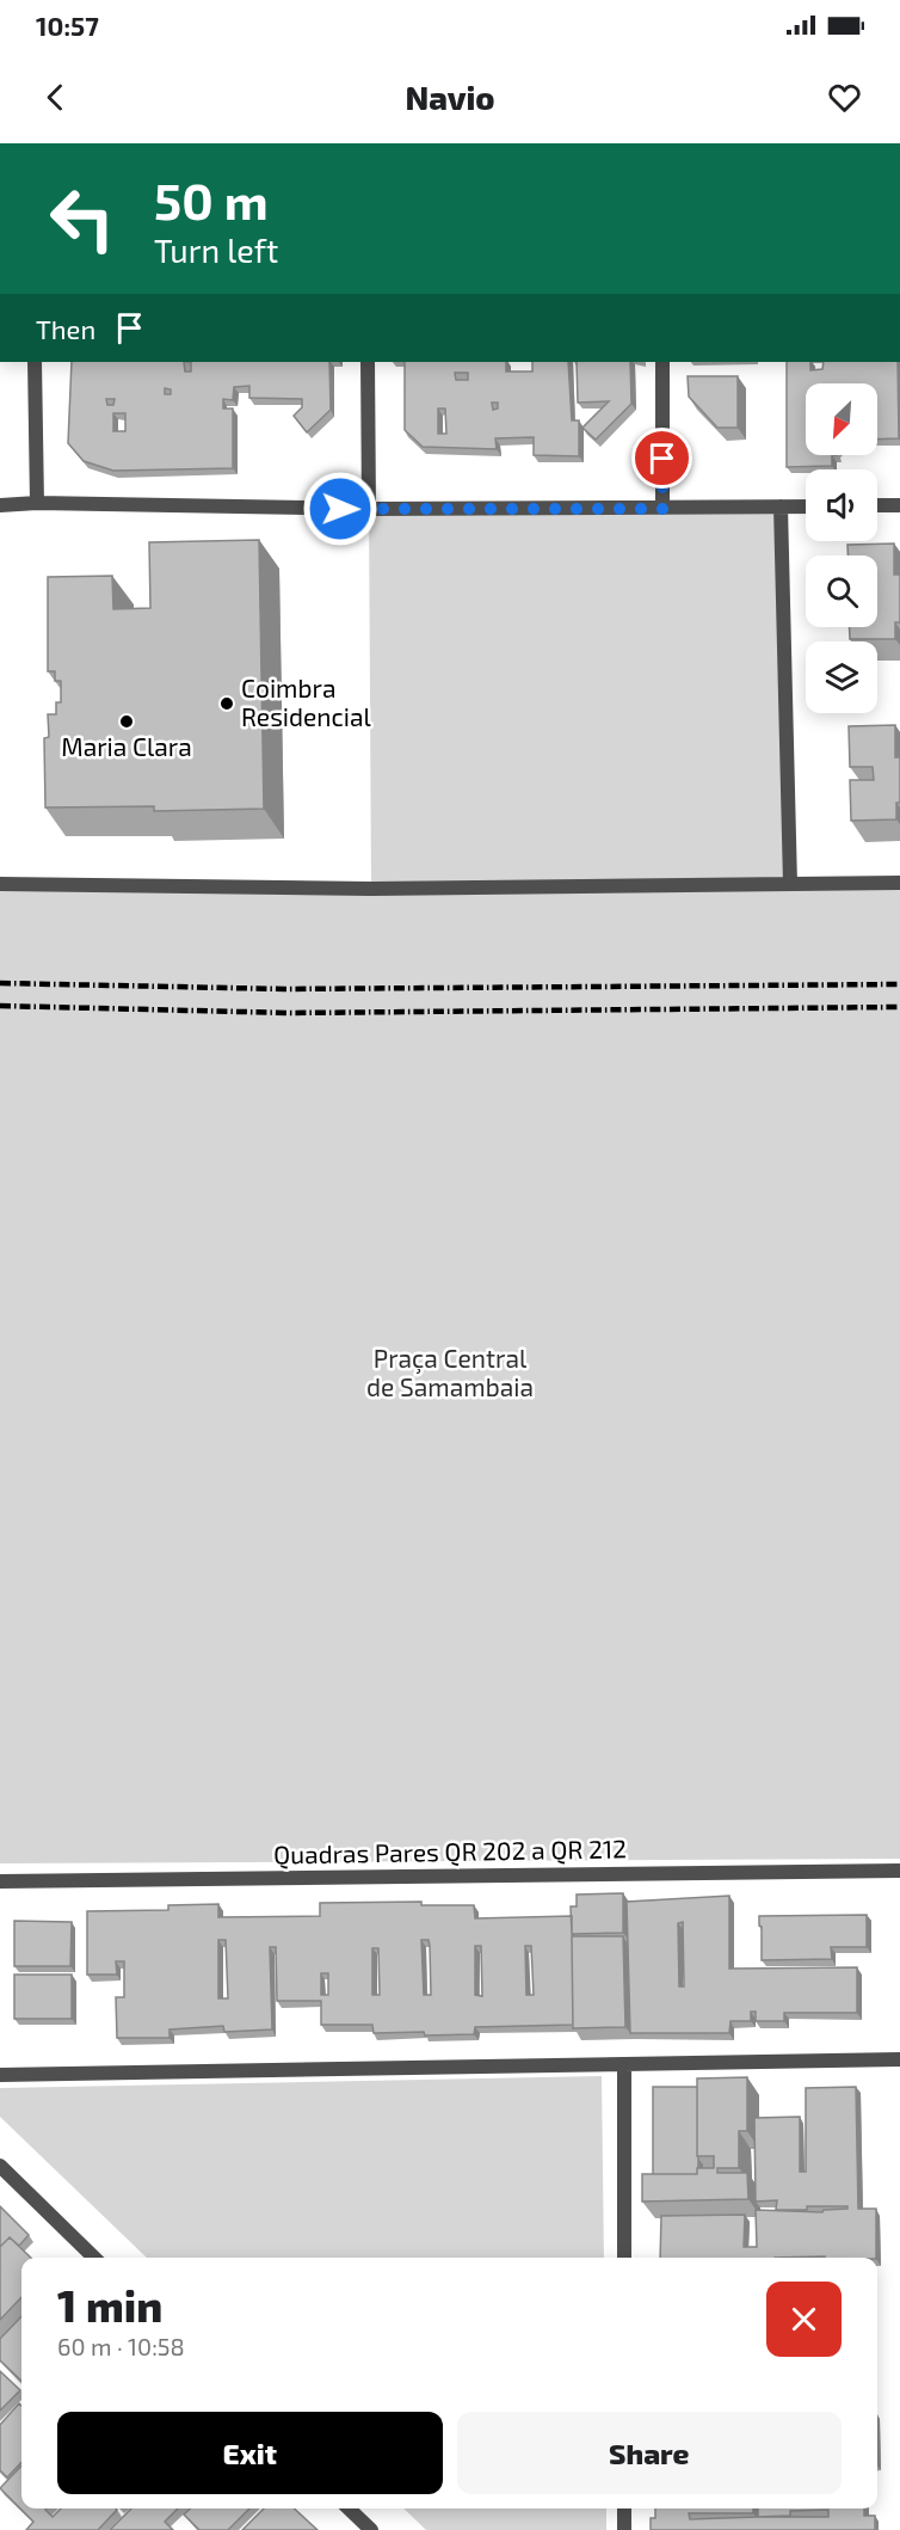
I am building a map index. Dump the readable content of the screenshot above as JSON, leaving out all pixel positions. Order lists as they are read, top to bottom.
{
  "streets": {
    "street": ["Quadras Pares QR 202 a QR 212"]
  },
  "parks": ["Praça Central de Samambaia"],
  "places": ["Coimbra Residencial", "Maria Clara"],
  "north": "bottom left",
  "page": {
    "status": "10:57",
    "header": "Navio",
    "turn": ["50 m", "Turn left"],
    "then": "Then",
    "heading": ["1 min", "60 m · 10:58"],
    "buttons": ["Exit", "Share"]
  }
}
